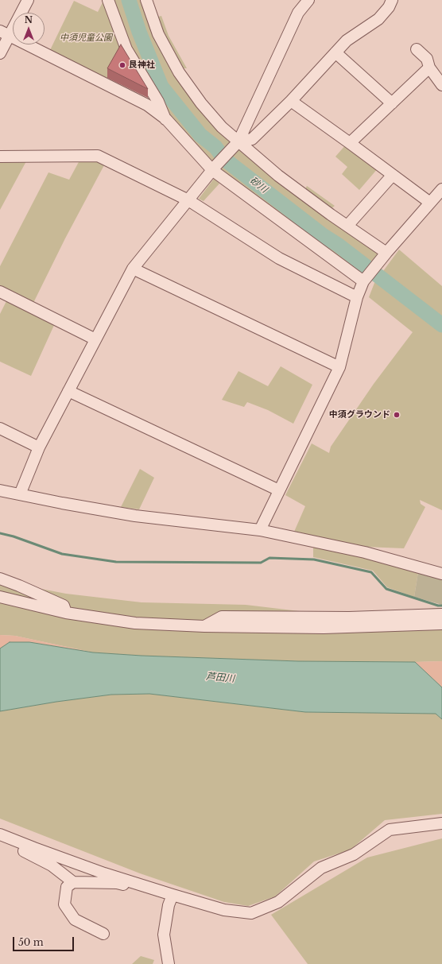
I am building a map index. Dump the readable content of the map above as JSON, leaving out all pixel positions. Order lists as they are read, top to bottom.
{
  "water": ["砂川", "芦田川"],
  "parks": ["中須児童公園"],
  "places": ["艮神社", "中須グラウンド"],
  "scale_bar": "50 m",
  "north": "top"
}
